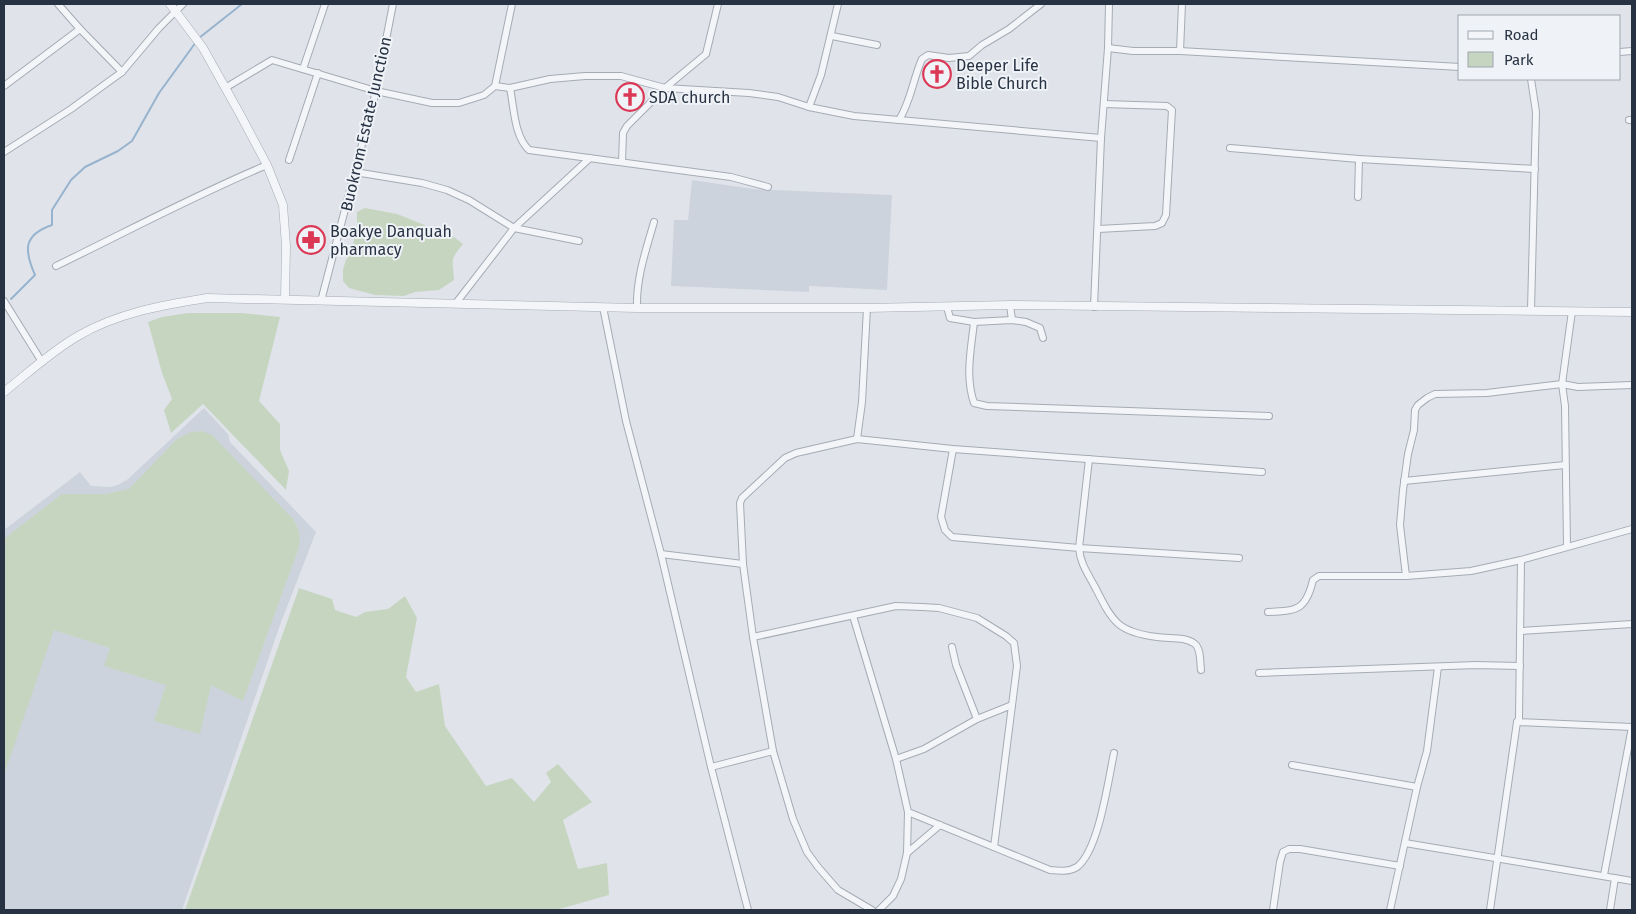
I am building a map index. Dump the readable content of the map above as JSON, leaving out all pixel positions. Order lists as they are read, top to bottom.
{
  "streets": {
    "street": ["Buokrom Estate Junction"]
  },
  "places": {
    "church": ["Deeper Life Bible Church", "SDA church"],
    "pharmacy": ["Boakye Danquah pharmacy"]
  },
  "legend": ["Road", "Park"]
}
